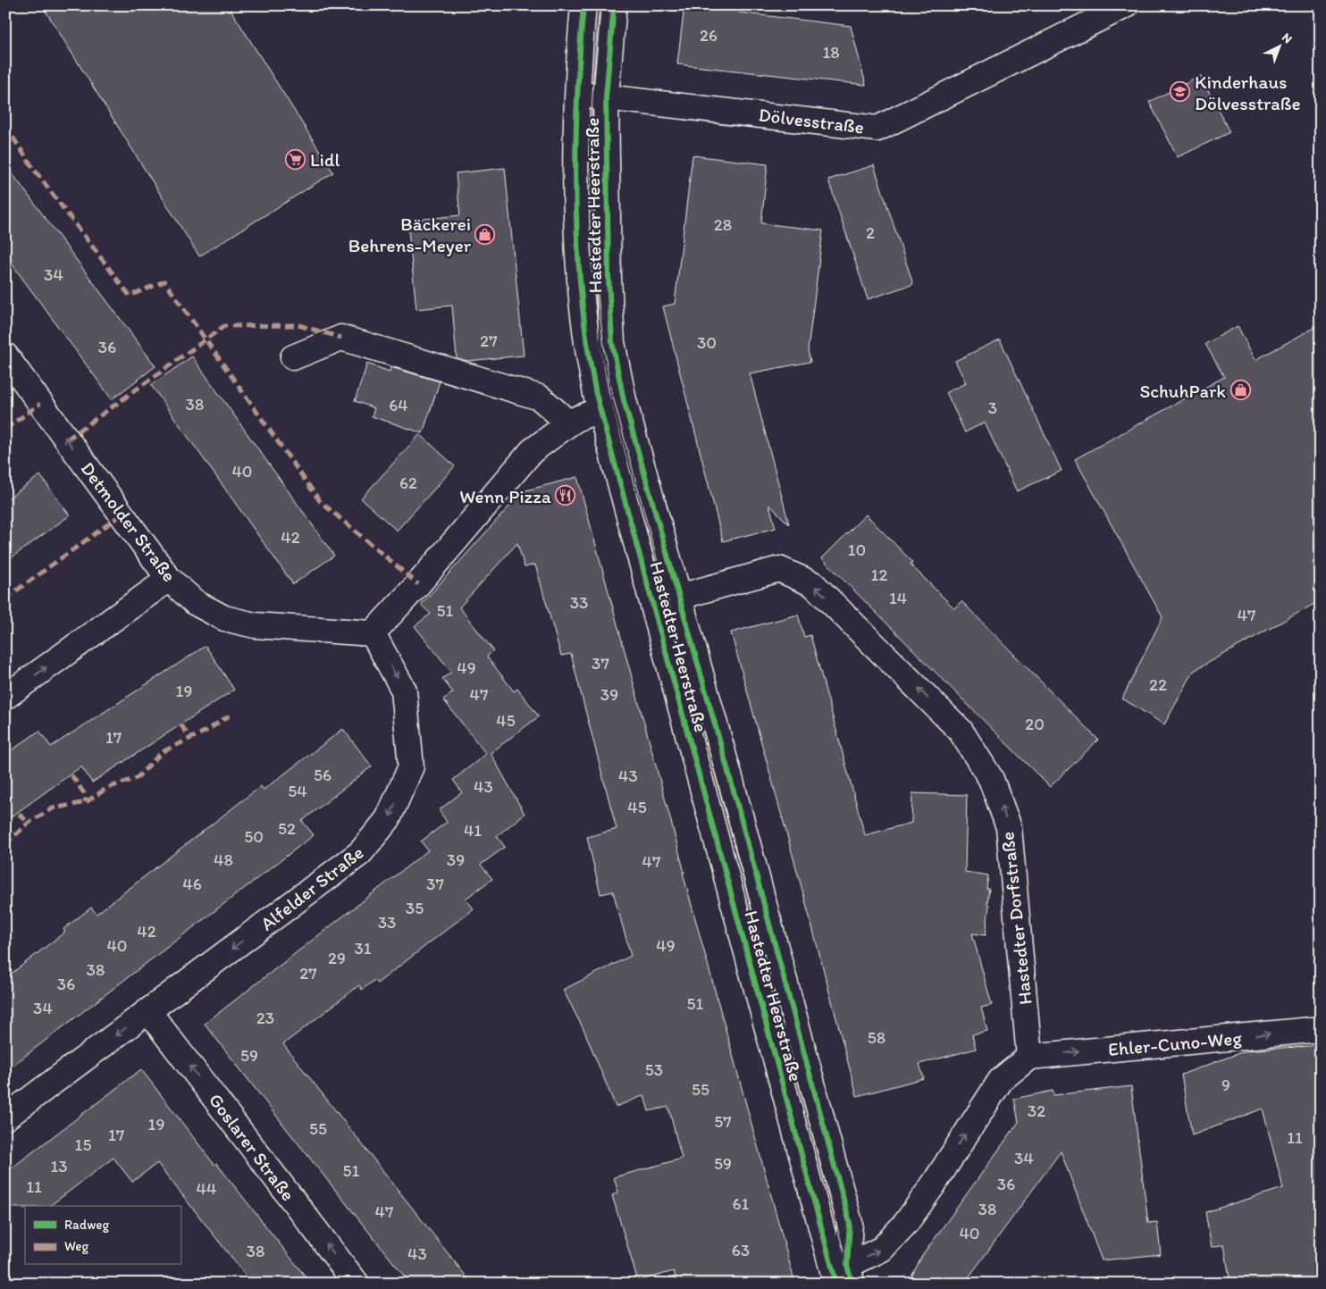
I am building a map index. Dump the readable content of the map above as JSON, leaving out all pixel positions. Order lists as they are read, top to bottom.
{
  "streets": {
    "street": [
      "Dölvesstraße",
      "Hastedter Heerstraße",
      "Detmolder Straße",
      "Alfelder Straße",
      "Hastedter Dorfstraße",
      "Ehler-Cuno-Weg",
      "Goslarer Straße"
    ]
  },
  "crossings": [
    ["Dölvesstraße", "Hastedter Heerstraße"],
    ["Hastedter Heerstraße", "Hastedter Dorfstraße"],
    ["Detmolder Straße", "Alfelder Straße"],
    ["Alfelder Straße", "Goslarer Straße"],
    ["Hastedter Dorfstraße", "Ehler-Cuno-Weg"]
  ],
  "one_way": [
    "Detmolder Straße",
    "Alfelder Straße",
    "Hastedter Dorfstraße",
    "Ehler-Cuno-Weg",
    "Goslarer Straße"
  ],
  "places": {
    "school or university": ["Kinderhaus Dölvesstraße"],
    "supermarket": ["Lidl"],
    "shop": ["Bäckerei Behrens-Meyer", "SchuhPark"],
    "restaurant": ["Wenn Pizza"]
  },
  "house_numbers": [
    "26",
    "18",
    "28",
    "2",
    "34",
    "27",
    "30",
    "36",
    "38",
    "64",
    "3",
    "40",
    "62",
    "42",
    "10",
    "12",
    "14",
    "33",
    "51",
    "47",
    "37",
    "49",
    "22",
    "19",
    "47",
    "39",
    "45",
    "20",
    "17",
    "56",
    "43",
    "43",
    "54",
    "45",
    "52",
    "41",
    "50",
    "48",
    "39",
    "47",
    "46",
    "37",
    "35",
    "33",
    "42",
    "40",
    "49",
    "31",
    "29",
    "38",
    "27",
    "36",
    "51",
    "34",
    "23",
    "58",
    "59",
    "53",
    "9",
    "55",
    "32",
    "57",
    "19",
    "55",
    "17",
    "11",
    "15",
    "34",
    "59",
    "13",
    "51",
    "36",
    "11",
    "44",
    "61",
    "38",
    "47",
    "40",
    "63",
    "38",
    "43"
  ],
  "legend": ["Radweg", "Weg"],
  "north": "top right"
}
